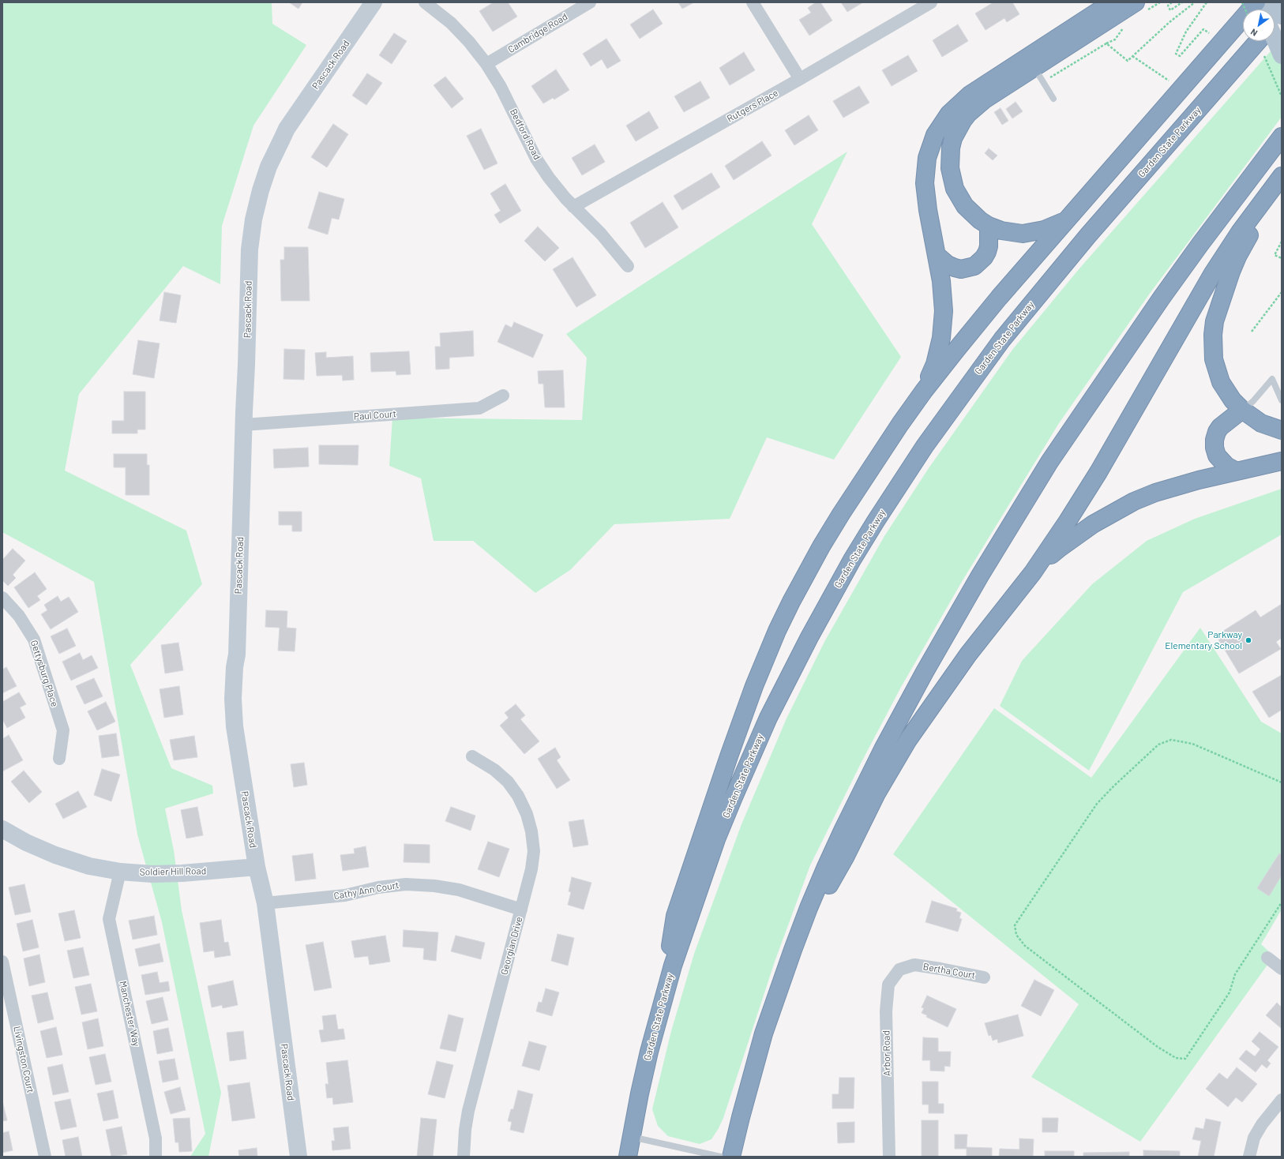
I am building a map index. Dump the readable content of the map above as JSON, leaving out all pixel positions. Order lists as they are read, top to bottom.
{
  "streets": {
    "highway": ["Garden State Parkway"],
    "street": [
      "Cambridge Road",
      "Pascack Road",
      "Rutgers Place",
      "Bedford Road",
      "Paul Court",
      "Gettysburg Place",
      "Soldier Hill Road",
      "Cathy Ann Court",
      "Georgian Drive",
      "Bertha Court",
      "Manchester Way",
      "Arbor Road",
      "Livingston Court"
    ]
  },
  "crossings": [
    ["Cambridge Road", "Bedford Road"],
    ["Pascack Road", "Paul Court"],
    ["Pascack Road", "Soldier Hill Road"],
    ["Pascack Road", "Cathy Ann Court"],
    ["Rutgers Place", "Bedford Road"],
    ["Soldier Hill Road", "Manchester Way"],
    ["Cathy Ann Court", "Georgian Drive"],
    ["Bertha Court", "Arbor Road"]
  ],
  "places": ["Parkway Elementary School"],
  "north": "bottom left"
}
